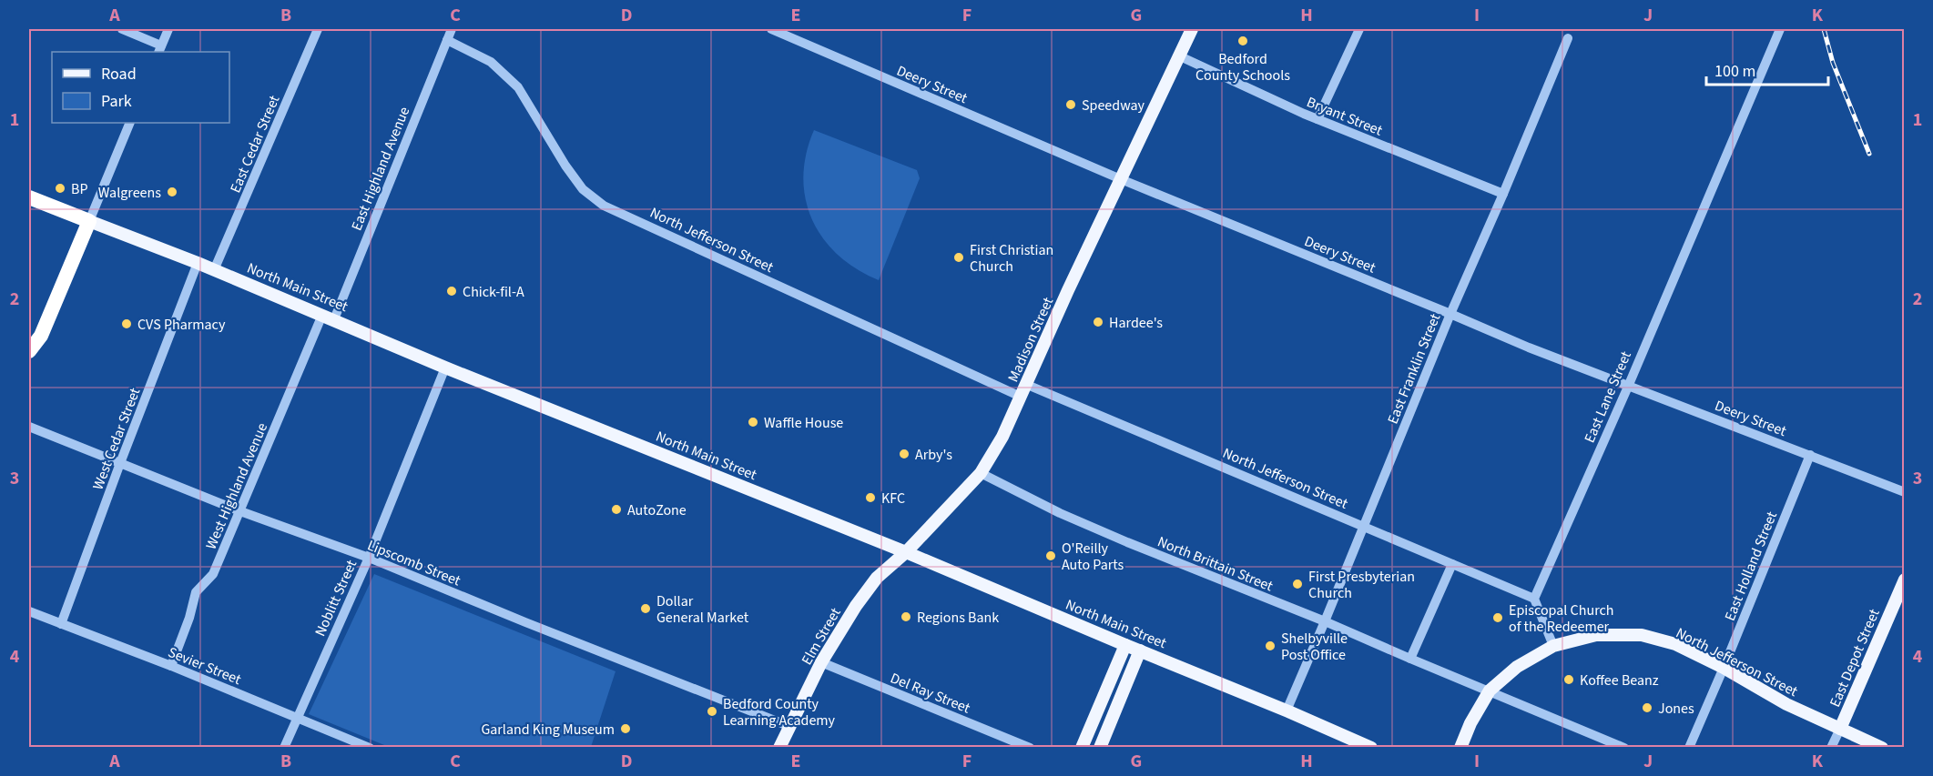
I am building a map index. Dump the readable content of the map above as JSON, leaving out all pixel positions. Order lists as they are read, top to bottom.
{
  "streets": {
    "highway": ["North Main Street"],
    "main road": [
      "North Jefferson Street",
      "Madison Street",
      "Elm Street",
      "East Depot Street"
    ],
    "street": [
      "Deery Street",
      "Bryant Street",
      "East Cedar Street",
      "East Highland Avenue",
      "East Franklin Street",
      "East Lane Street",
      "West Cedar Street",
      "West Highland Avenue",
      "Lipscomb Street",
      "North Brittain Street",
      "East Holland Street",
      "Noblitt Street",
      "Sevier Street",
      "Del Ray Street"
    ]
  },
  "crossings": [
    ["Deery Street", "Madison Street"],
    ["Deery Street", "East Franklin Street"],
    ["Deery Street", "East Lane Street"],
    ["Deery Street", "East Holland Street"],
    ["Bryant Street", "Madison Street"],
    ["Bryant Street", "East Franklin Street"],
    ["East Cedar Street", "North Main Street"],
    ["East Highland Avenue", "North Jefferson Street"],
    ["East Highland Avenue", "North Main Street"],
    ["East Highland Avenue", "West Highland Avenue"],
    ["North Jefferson Street", "Madison Street"],
    ["North Jefferson Street", "East Franklin Street"],
    ["North Jefferson Street", "East Lane Street"],
    ["North Jefferson Street", "East Holland Street"],
    ["North Jefferson Street", "East Depot Street"],
    ["North Main Street", "Madison Street"],
    ["North Main Street", "East Franklin Street"],
    ["North Main Street", "West Cedar Street"],
    ["North Main Street", "West Highland Avenue"],
    ["North Main Street", "Noblitt Street"],
    ["North Main Street", "Elm Street"],
    ["Madison Street", "North Brittain Street"],
    ["Madison Street", "Elm Street"],
    ["East Franklin Street", "North Brittain Street"],
    ["West Cedar Street", "Lipscomb Street"],
    ["West Cedar Street", "Sevier Street"],
    ["West Highland Avenue", "Lipscomb Street"],
    ["West Highland Avenue", "Sevier Street"],
    ["Lipscomb Street", "Noblitt Street"],
    ["Lipscomb Street", "Elm Street"],
    ["Noblitt Street", "Sevier Street"],
    ["Elm Street", "Del Ray Street"]
  ],
  "places": [
    "Bedford County Schools",
    "Speedway",
    "BP",
    "Walgreens",
    "First Christian Church",
    "Chick-fil-A",
    "Hardee's",
    "CVS Pharmacy",
    "Waffle House",
    "Arby's",
    "KFC",
    "AutoZone",
    "O'Reilly Auto Parts",
    "First Presbyterian Church",
    "Dollar General Market",
    "Regions Bank",
    "Episcopal Church of the Redeemer",
    "Shelbyville Post Office",
    "Koffee Beanz",
    "Jones",
    "Bedford County Learning Academy",
    "Garland King Museum"
  ],
  "legend": ["Road", "Park"],
  "scale_bar": "100 m",
  "grid": {
    "columns": [
      "A",
      "B",
      "C",
      "D",
      "E",
      "F",
      "G",
      "H",
      "I",
      "J",
      "K"
    ],
    "rows": [
      "1",
      "2",
      "3",
      "4"
    ]
  }
}
